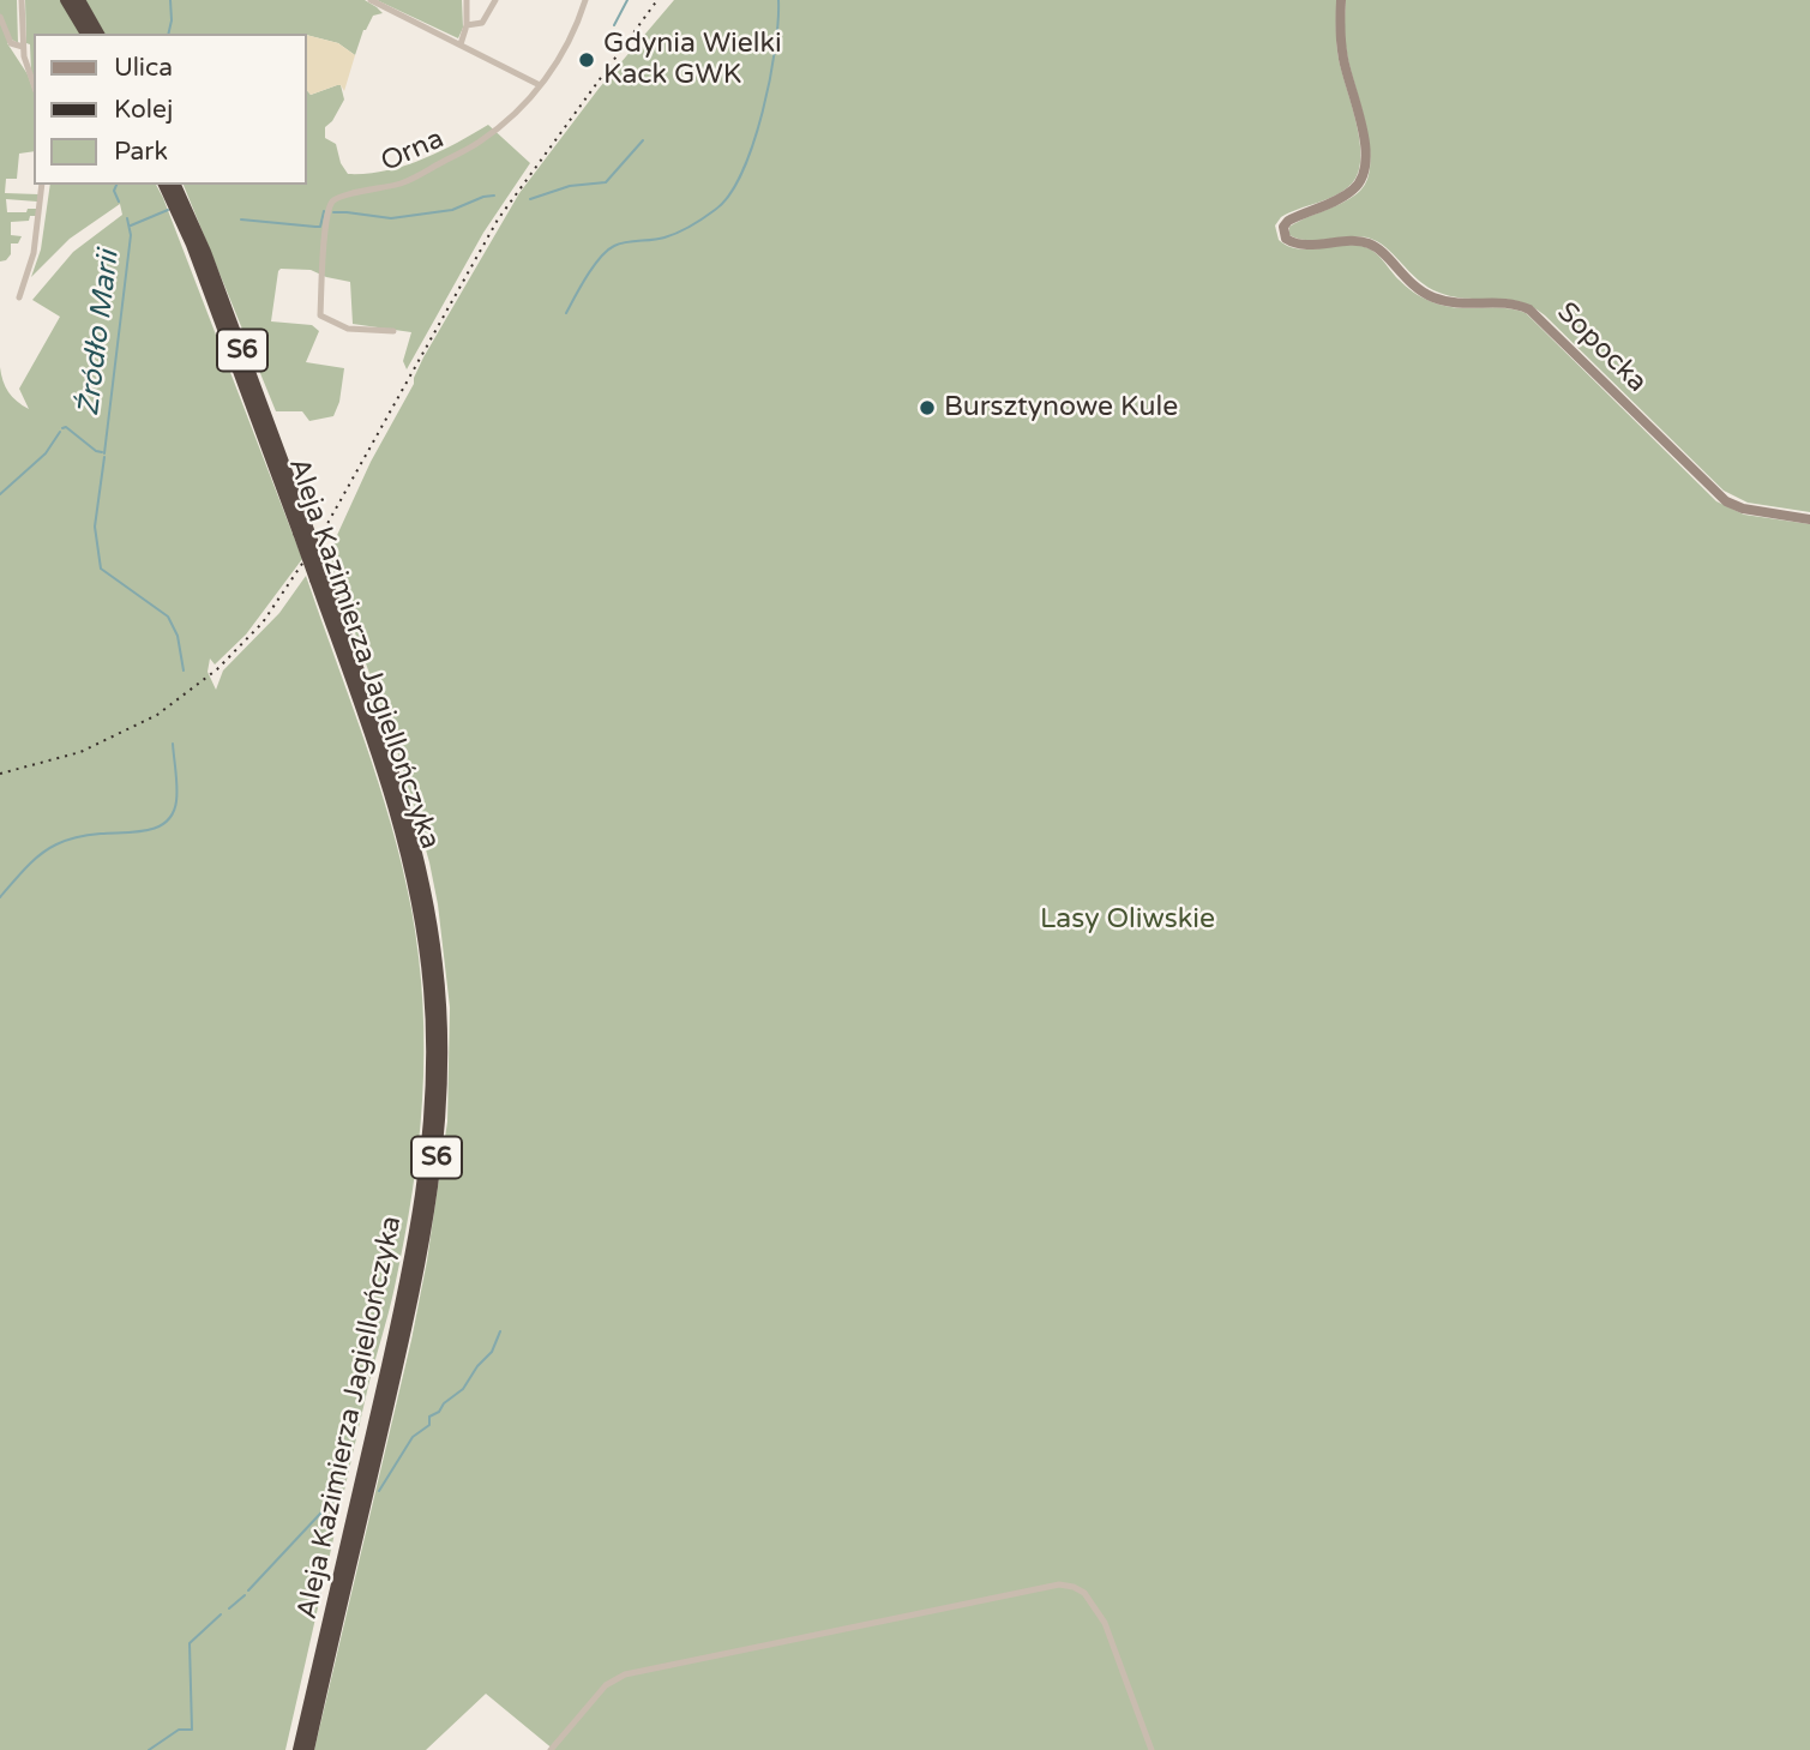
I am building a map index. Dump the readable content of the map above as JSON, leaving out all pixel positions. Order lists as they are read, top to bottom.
{
  "streets": {
    "highway": ["S6", "Aleja Kazimierza Jagiellończyka"],
    "main road": ["Sopocka"],
    "street": ["Orna"]
  },
  "water": ["Źródło Marii"],
  "parks": ["Lasy Oliwskie"],
  "places": ["Gdynia Wielki Kack GWK", "Bursztynowe Kule"],
  "legend": ["Ulica", "Kolej", "Park"]
}
